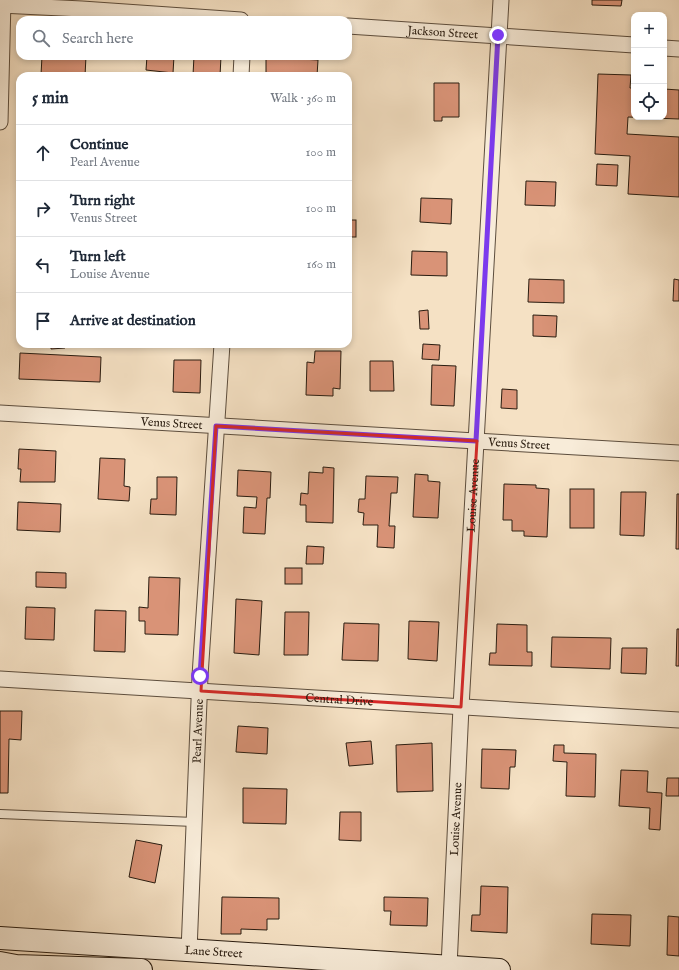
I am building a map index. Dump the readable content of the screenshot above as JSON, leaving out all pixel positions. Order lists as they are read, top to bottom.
{
  "streets": {
    "main road": ["Lane Street"],
    "street": [
      "Jackson Street",
      "Venus Street",
      "Louise Avenue",
      "Central Drive",
      "Pearl Avenue"
    ]
  },
  "crossings": [
    ["Jackson Street", "Louise Avenue"],
    ["Venus Street", "Louise Avenue"],
    ["Venus Street", "Pearl Avenue"],
    ["Louise Avenue", "Central Drive"],
    ["Louise Avenue", "Lane Street"],
    ["Central Drive", "Pearl Avenue"],
    ["Pearl Avenue", "Lane Street"]
  ],
  "page": {
    "map_buttons": ["+", "−"],
    "search": "Search here",
    "heading": ["5 min", "Walk · 360 m"],
    "list": [
      ["Continue", "Pearl Avenue", "100 m"],
      ["Turn right", "Venus Street", "100 m"],
      ["Turn left", "Louise Avenue", "160 m"],
      "Arrive at destination"
    ]
  }
}
